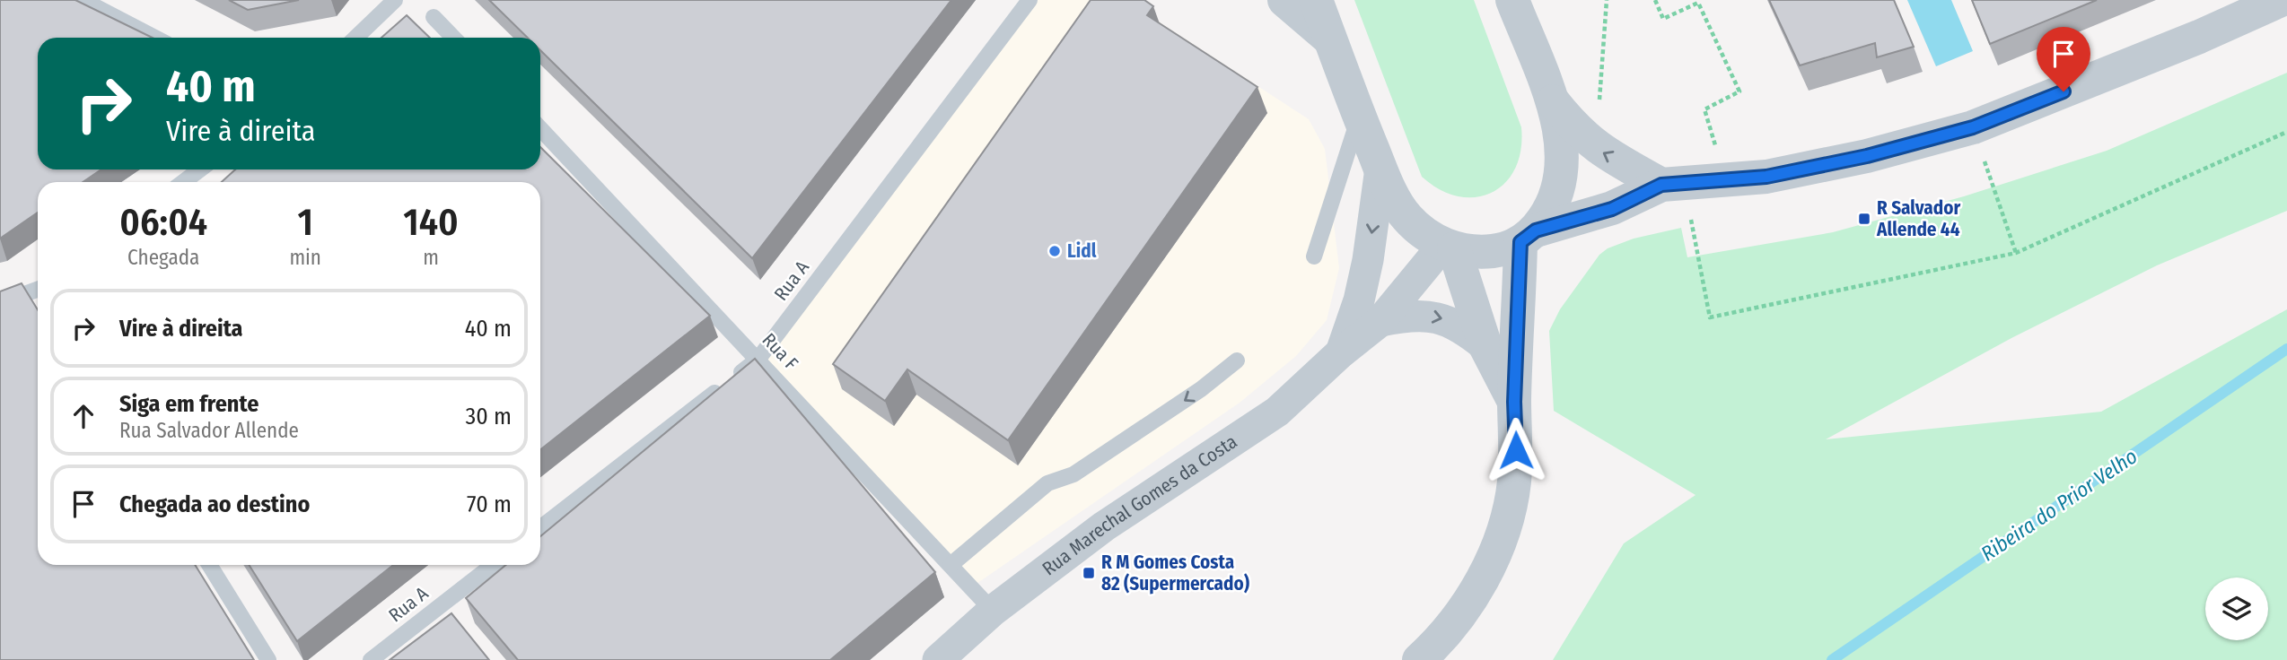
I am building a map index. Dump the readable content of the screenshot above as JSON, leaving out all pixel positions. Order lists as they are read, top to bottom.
{
  "streets": {
    "street": ["Rua Marechal Gomes da Costa"],
    "lane": ["Rua A", "Rua F"]
  },
  "crossings": [
    ["Rua A", "Rua F"],
    ["Rua F", "Rua Marechal Gomes da Costa"]
  ],
  "water": ["Ribeira do Prior Velho"],
  "places": {
    "transit": ["R Salvador Allende 44", "R M Gomes Costa 82 (Supermercado)"],
    "other": ["Lidl"]
  },
  "page": {
    "turn": ["40 m", "Vire à direita"],
    "eta": [
      "06:04",
      "Chegada",
      "1",
      "min",
      "140",
      "m"
    ],
    "list": [
      {
        "name": "Vire à direita",
        "value": "40 m"
      },
      {
        "name": "Siga em frente",
        "note": "Rua Salvador Allende",
        "value": "30 m"
      },
      {
        "name": "Chegada ao destino",
        "value": "70 m"
      }
    ]
  }
}
